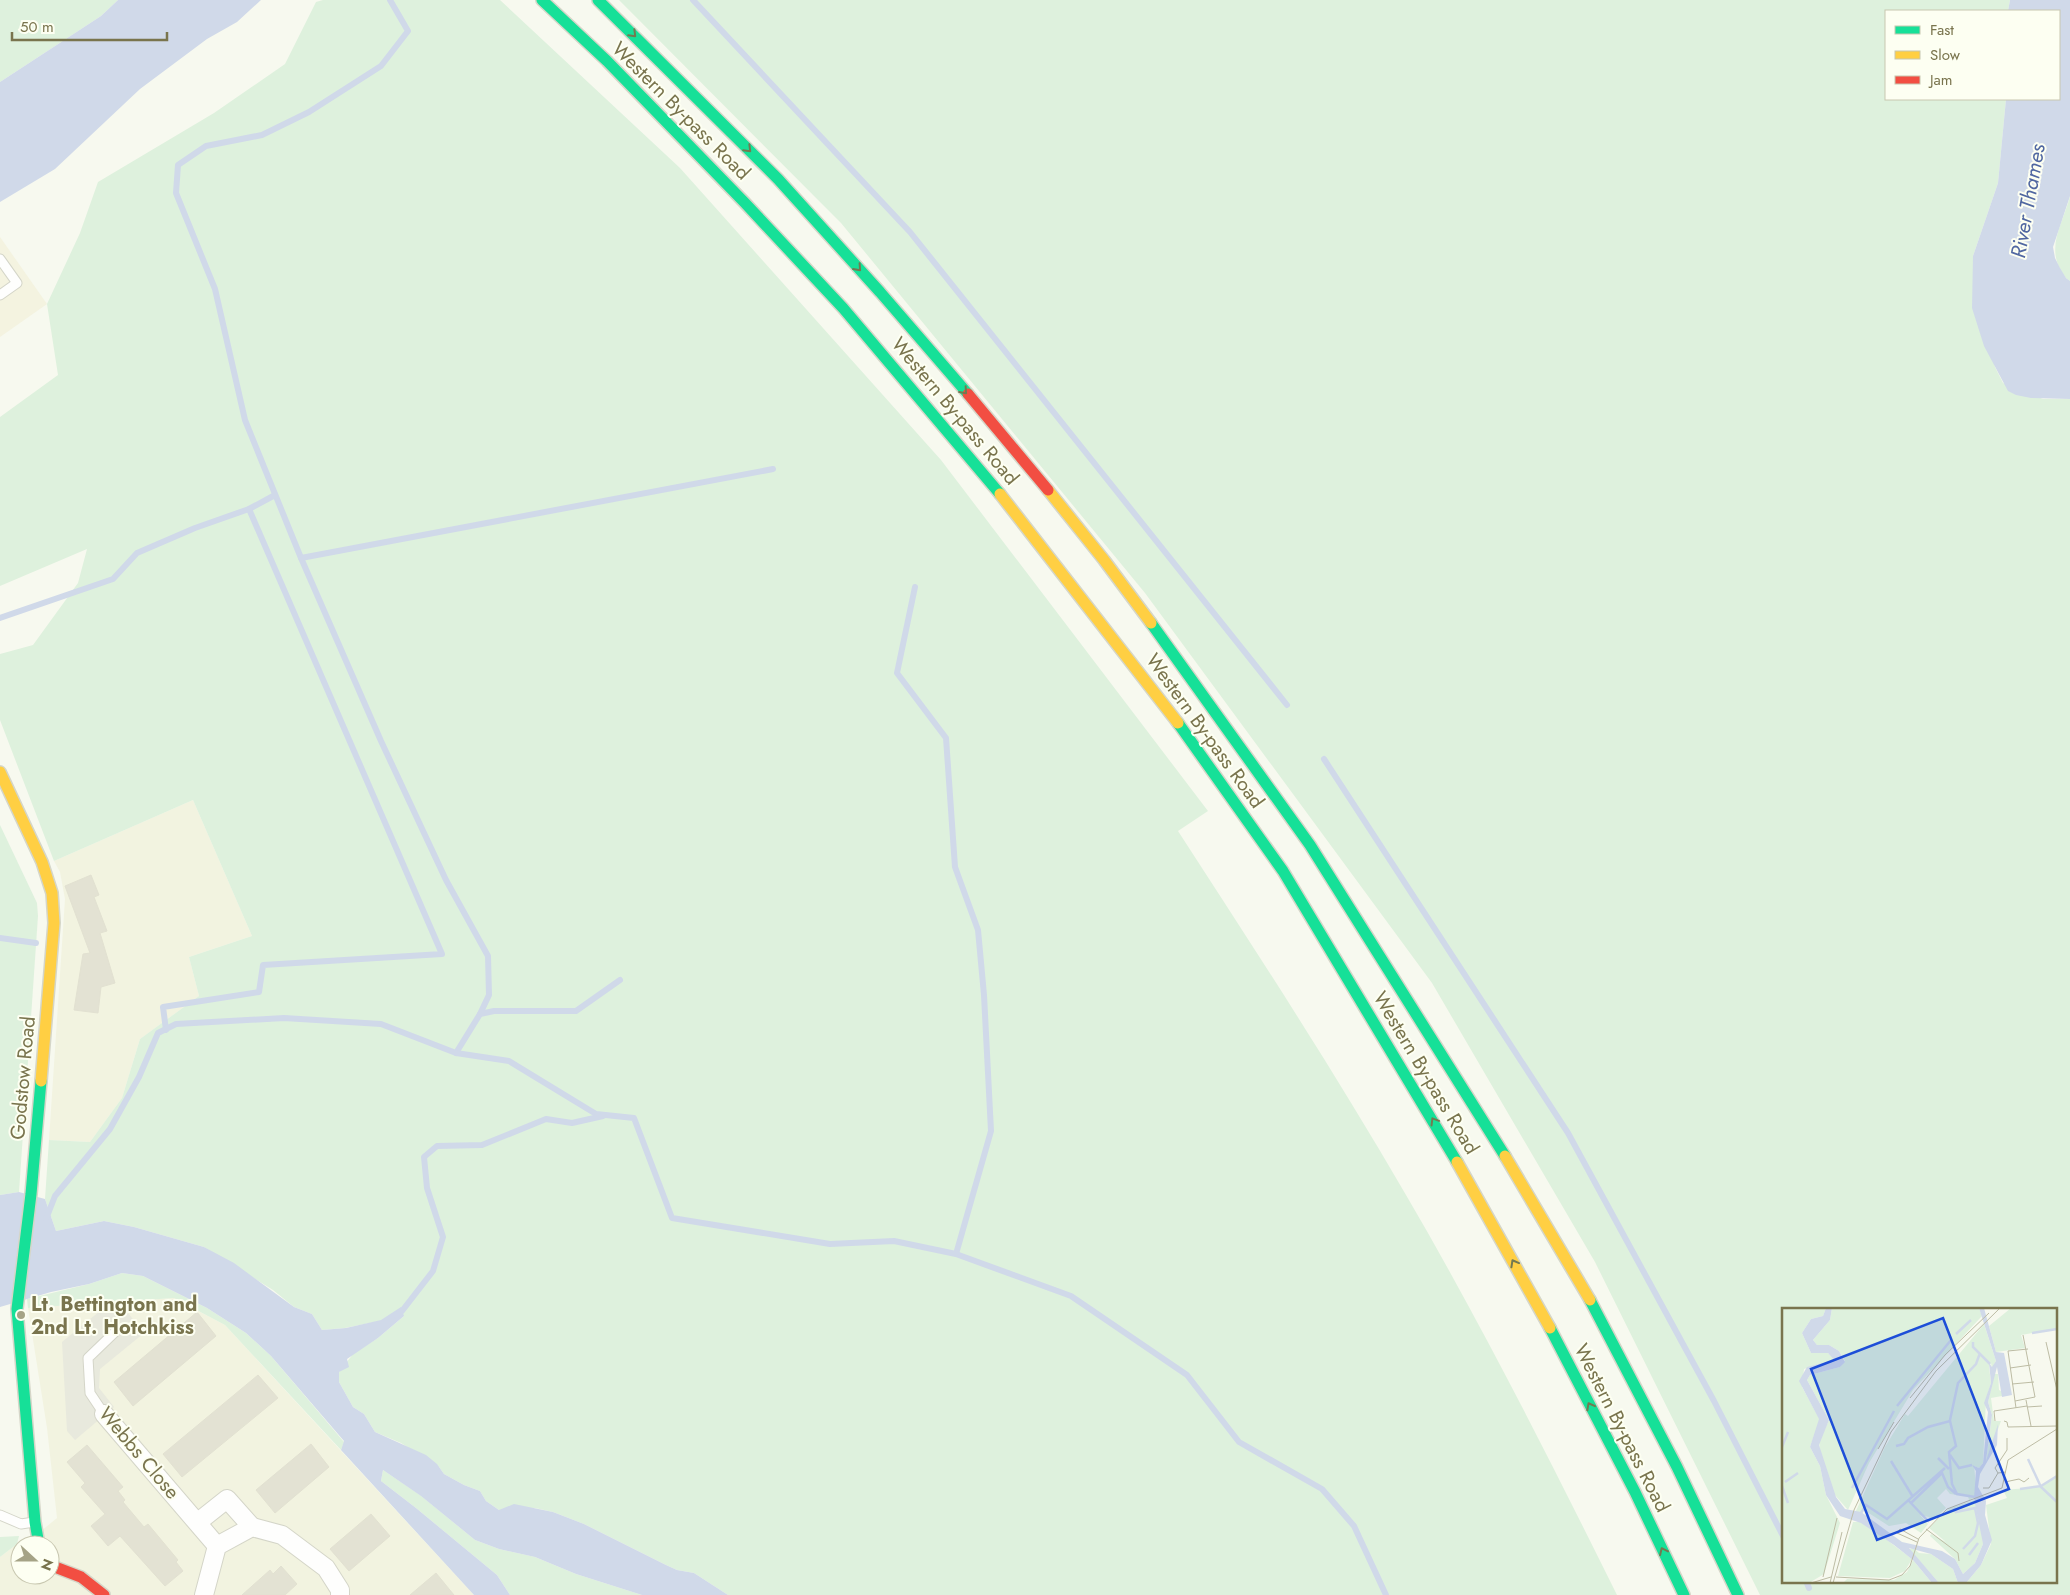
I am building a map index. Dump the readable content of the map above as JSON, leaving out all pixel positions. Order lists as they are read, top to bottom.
{
  "streets": {
    "main road": ["Western By-pass Road", "Godstow Road"],
    "street": ["Webbs Close"]
  },
  "water": ["River Thames"],
  "places": ["Lt. Bettington and 2nd Lt. Hotchkiss"],
  "legend": ["Fast", "Slow", "Jam"],
  "scale_bar": "50 m",
  "north": "right"
}
